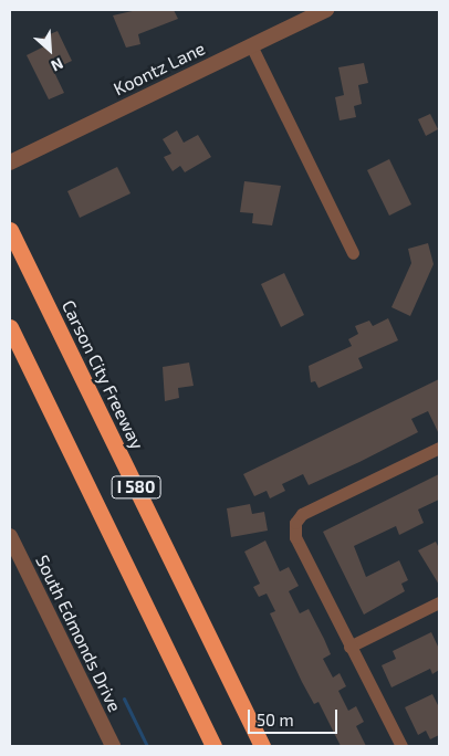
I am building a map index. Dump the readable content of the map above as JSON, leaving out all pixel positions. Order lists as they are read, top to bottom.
{
  "streets": {
    "highway": ["Carson City Freeway", "I 580"],
    "street": ["Koontz Lane", "South Edmonds Drive"]
  },
  "scale_bar": "50 m",
  "north": "bottom right"
}
